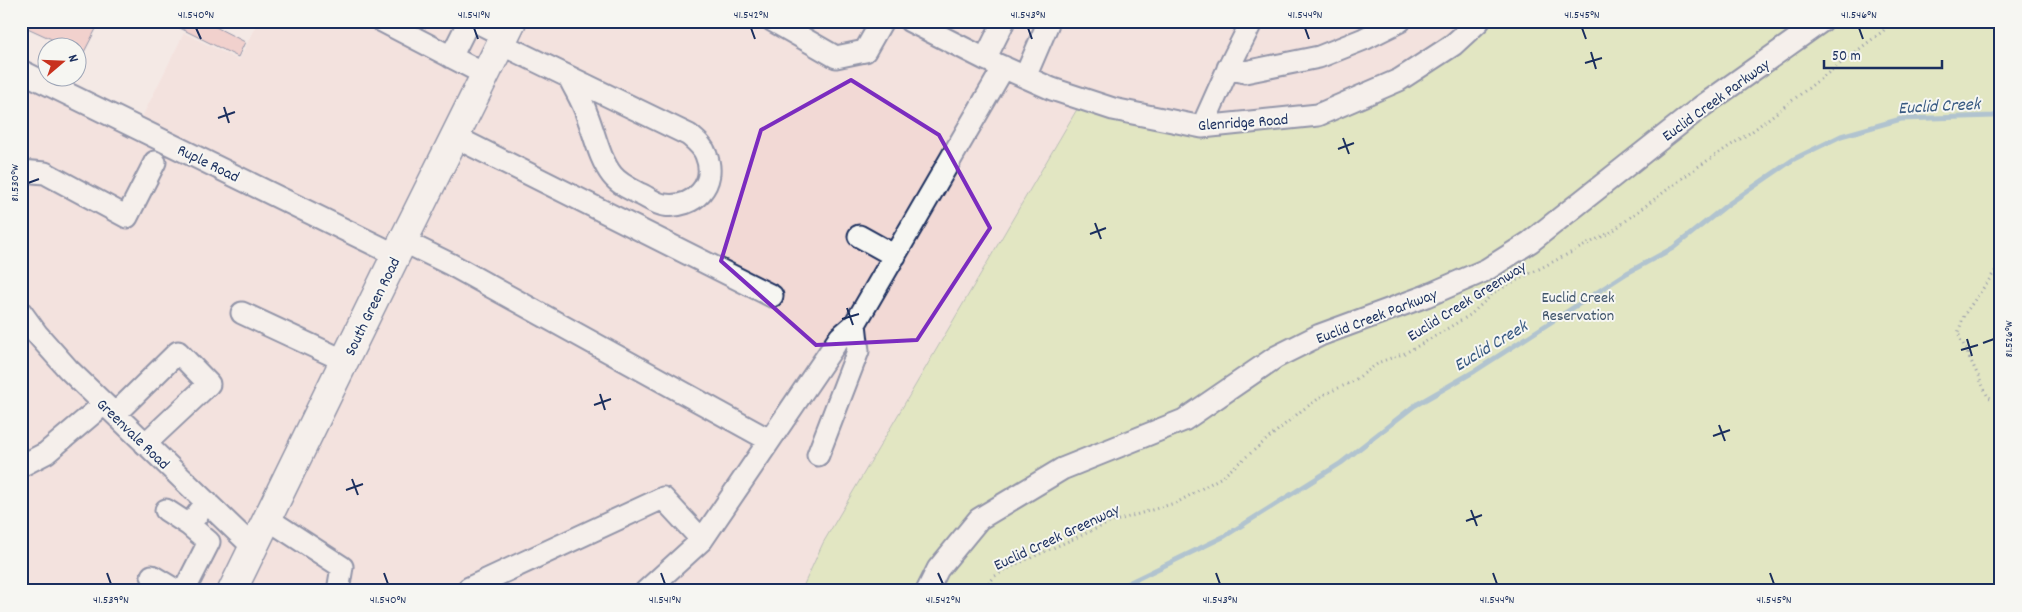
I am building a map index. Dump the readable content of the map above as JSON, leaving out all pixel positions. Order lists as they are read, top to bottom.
{
  "streets": {
    "main road": ["South Green Road"],
    "street": [
      "Euclid Creek Parkway",
      "Glenridge Road",
      "Ruple Road",
      "Greenvale Road"
    ],
    "path": ["Euclid Creek Greenway"]
  },
  "crossings": [
    ["Ruple Road", "South Green Road"],
    ["South Green Road", "Greenvale Road"]
  ],
  "water": ["Euclid Creek"],
  "parks": ["Euclid Creek Reservation"],
  "scale_bar": "50 m",
  "north": "right",
  "coordinates": [
    "41.540°N",
    "41.541°N",
    "41.542°N",
    "41.543°N",
    "41.544°N",
    "41.545°N",
    "41.546°N",
    "81.530°W",
    "81.526°W",
    "41.539°N"
  ]
}
